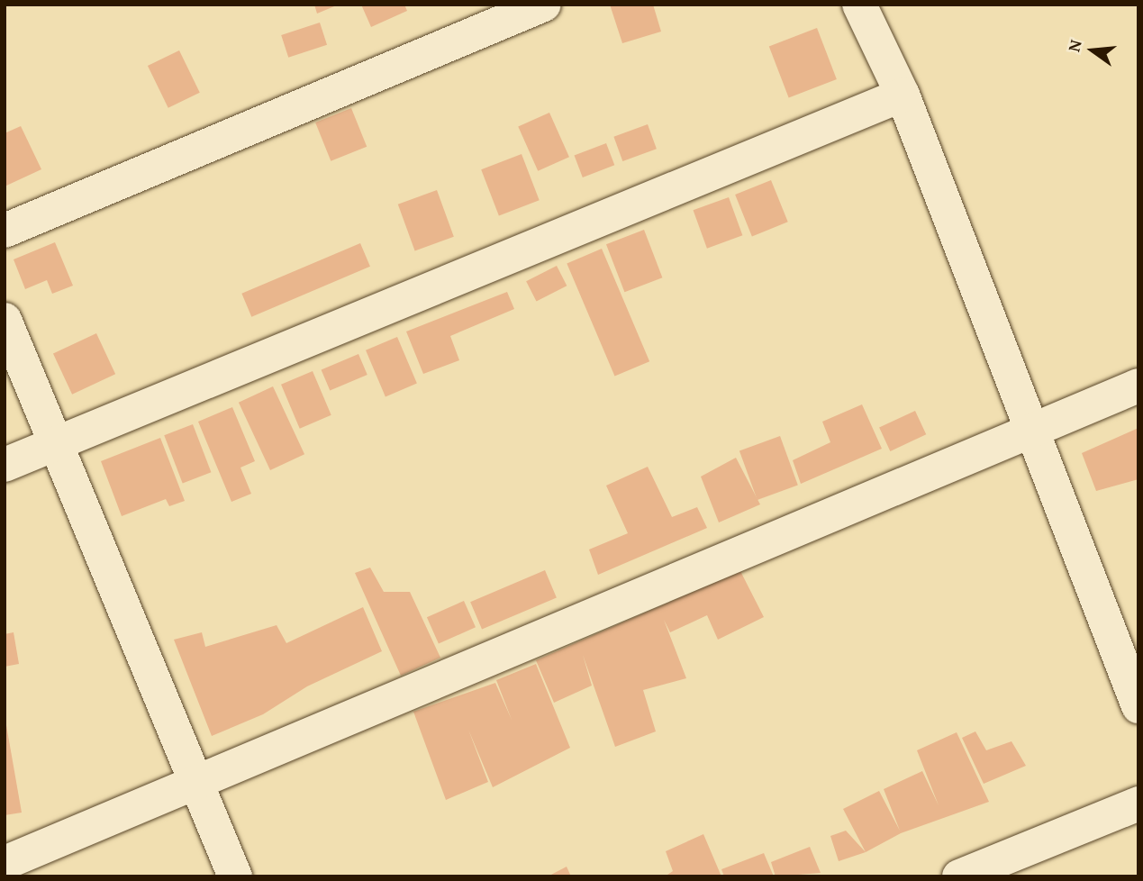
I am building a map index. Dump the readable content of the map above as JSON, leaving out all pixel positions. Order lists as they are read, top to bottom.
{
  "north": "left"
}
